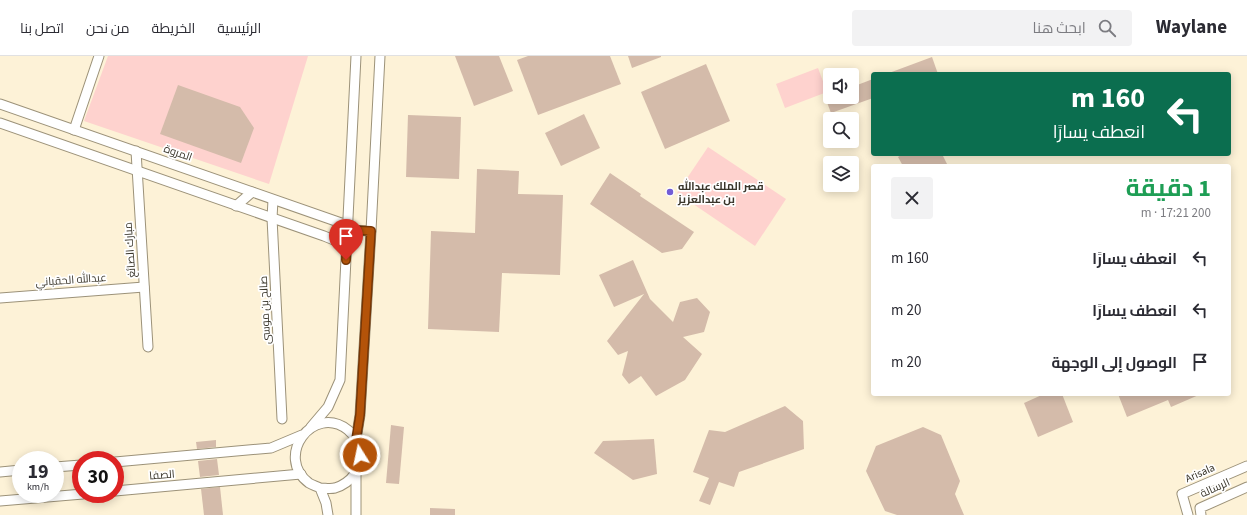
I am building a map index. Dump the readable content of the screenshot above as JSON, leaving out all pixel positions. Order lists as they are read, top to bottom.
{
  "streets": {
    "street": [
      "المروة",
      "مبارك الصائغ",
      "عبدالله الحقباني",
      "صالح بن موسى",
      "Arisala",
      "الصفا",
      "الرسالة"
    ]
  },
  "crossings": [
    ["المروة", "مبارك الصائغ"],
    ["المروة", "صالح بن موسى"],
    ["مبارك الصائغ", "عبدالله الحقباني"]
  ],
  "places": ["قصر الملك عبدالله بن عبدالعزيز"],
  "page": {
    "header": "Waylane",
    "search": "ابحث هنا",
    "nav": [
      "الرئيسية",
      "الخريطة",
      "من نحن",
      "اتصل بنا"
    ],
    "turn": ["160 m", "انعطف يسارًا"],
    "heading": ["1 دقيقة", "200 m · 17:21"],
    "list": [
      {
        "name": "انعطف يسارًا",
        "value": "160 m"
      },
      {
        "name": "انعطف يسارًا",
        "value": "20 m"
      },
      {
        "name": "الوصول إلى الوجهة",
        "value": "20 m"
      }
    ],
    "speed": "19 km/h",
    "limit": "30"
  }
}
